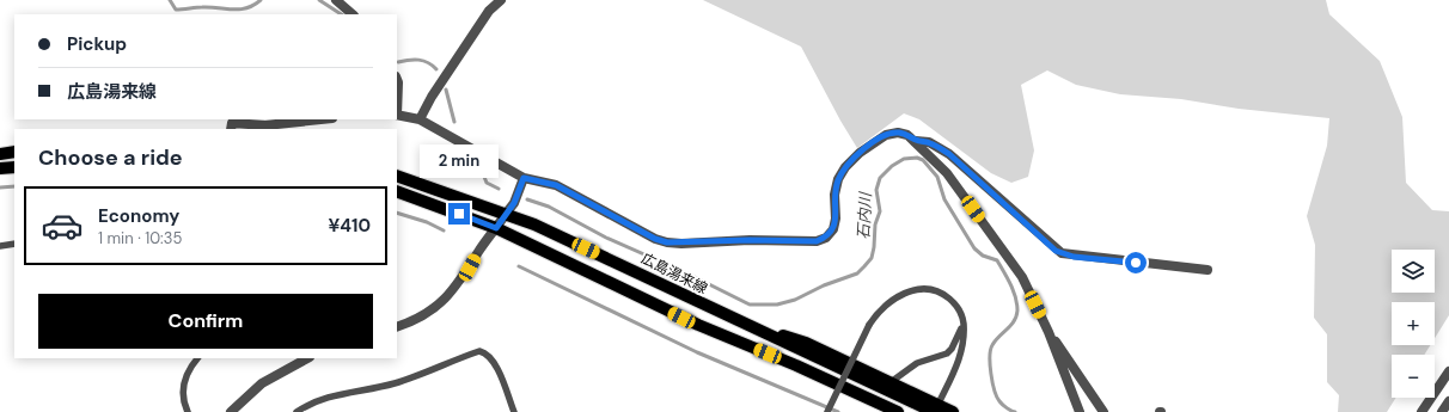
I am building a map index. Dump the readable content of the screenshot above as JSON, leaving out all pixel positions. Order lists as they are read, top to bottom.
{
  "streets": {
    "main road": ["広島湯来線"]
  },
  "water": ["石内川"],
  "page": {
    "banner": ["Pickup", "広島湯来線"],
    "heading": "Choose a ride",
    "bubble": "2 min",
    "list": [
      {
        "name": "Economy",
        "note": "1 min · 10:35",
        "value": "¥410"
      }
    ],
    "map_buttons": ["+", "−"],
    "buttons": "Confirm"
  }
}
